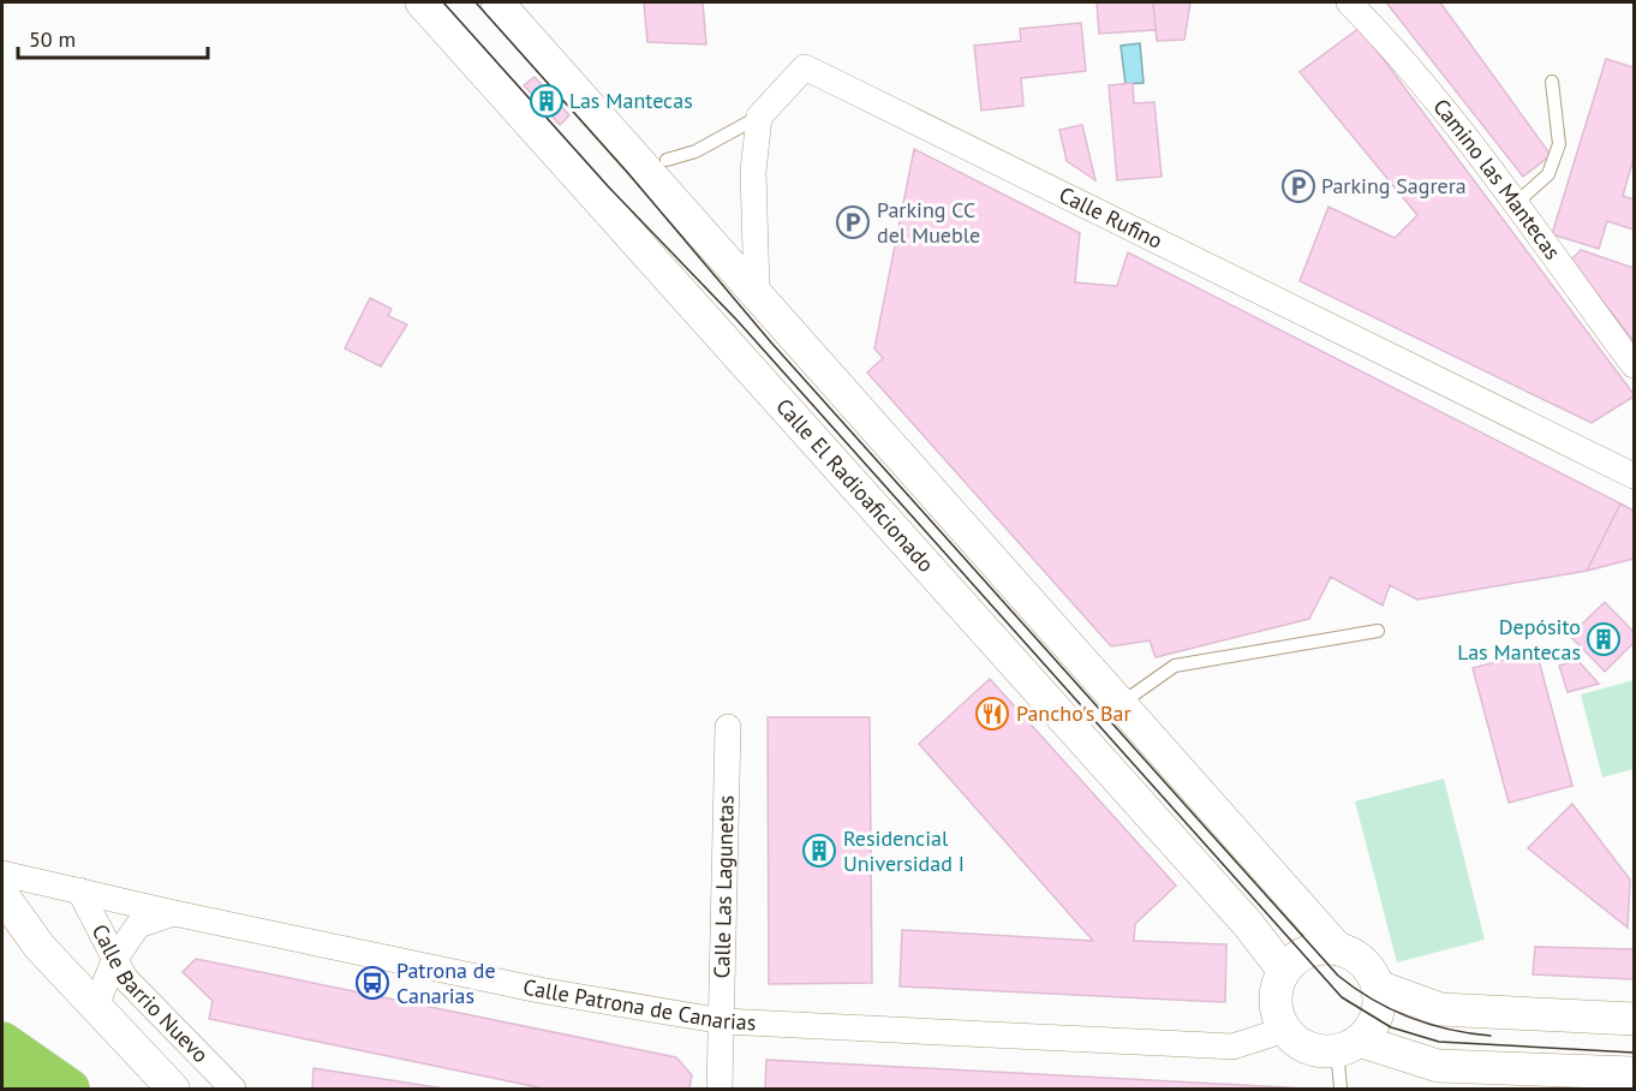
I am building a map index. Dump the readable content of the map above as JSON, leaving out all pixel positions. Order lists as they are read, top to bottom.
{
  "streets": {
    "street": [
      "Camino las Mantecas",
      "Calle Rufino",
      "Calle El Radioaficionado",
      "Calle Las Lagunetas",
      "Calle Barrio Nuevo",
      "Calle Patrona de Canarias"
    ]
  },
  "crossings": [
    ["Calle El Radioaficionado", "Calle Patrona de Canarias"],
    ["Calle Las Lagunetas", "Calle Patrona de Canarias"],
    ["Calle Barrio Nuevo", "Calle Patrona de Canarias"]
  ],
  "places": {
    "building": ["Las Mantecas", "Depósito Las Mantecas", "Residencial Universidad I"],
    "parking": ["Parking Sagrera", "Parking CC del Mueble"],
    "restaurant": ["Pancho's Bar"],
    "bus stop": ["Patrona de Canarias"]
  },
  "scale_bar": "50 m"
}
